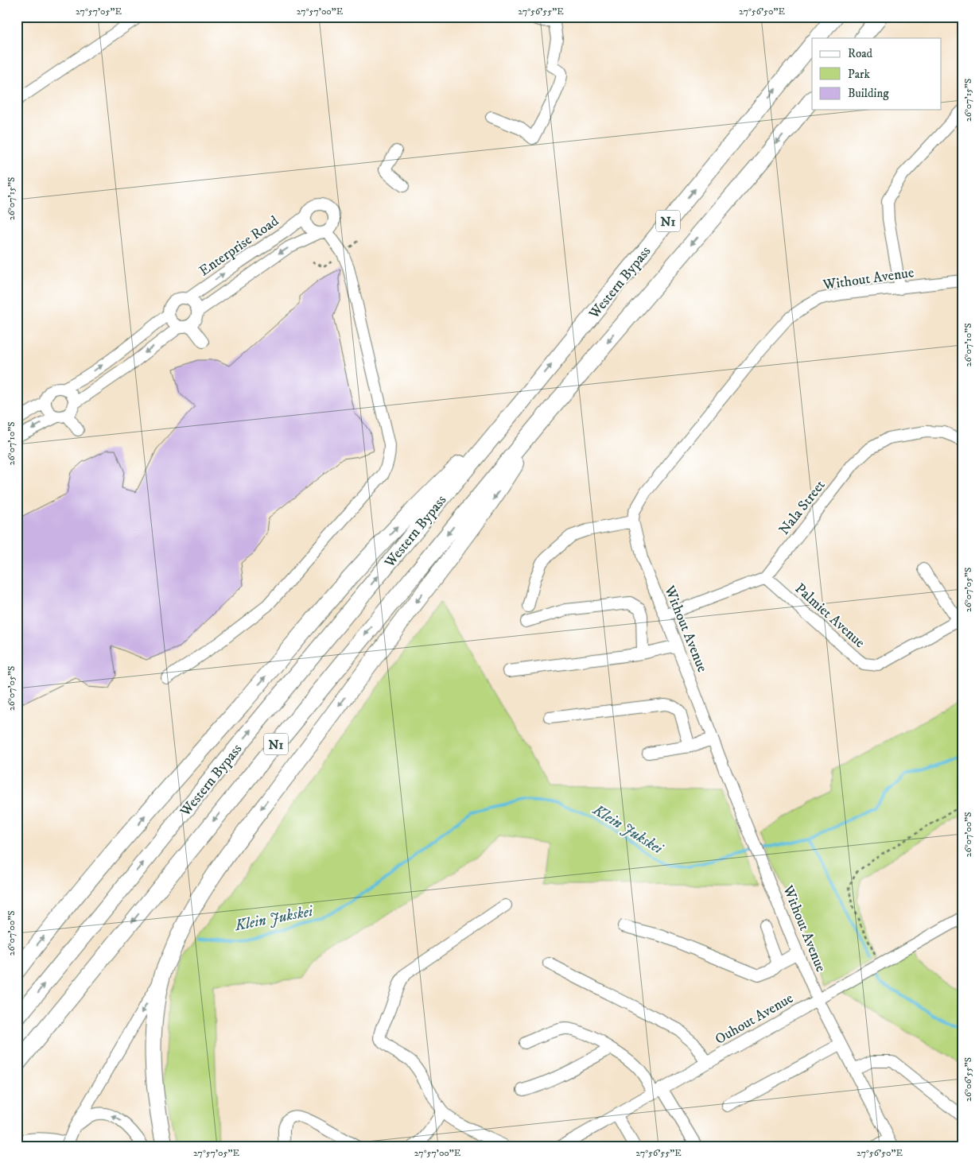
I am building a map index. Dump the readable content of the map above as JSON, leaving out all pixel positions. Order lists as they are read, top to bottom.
{
  "streets": {
    "highway": ["N1", "Western Bypass"],
    "street": [
      "Enterprise Road",
      "Without Avenue",
      "Nala Street",
      "Palmiet Avenue",
      "Ouhout Avenue"
    ]
  },
  "crossings": [
    ["Without Avenue", "Ouhout Avenue"],
    ["Nala Street", "Palmiet Avenue"]
  ],
  "water": ["Klein Jukskei"],
  "legend": ["Road", "Park", "Building"],
  "coordinates": [
    "27°57'05\"E",
    "27°57'00\"E",
    "27°56'55\"E",
    "27°56'50\"E",
    "26°07'15\"S",
    "26°07'10\"S",
    "26°07'05\"S",
    "26°07'00\"S",
    "26°06'55\"S"
  ]
}
